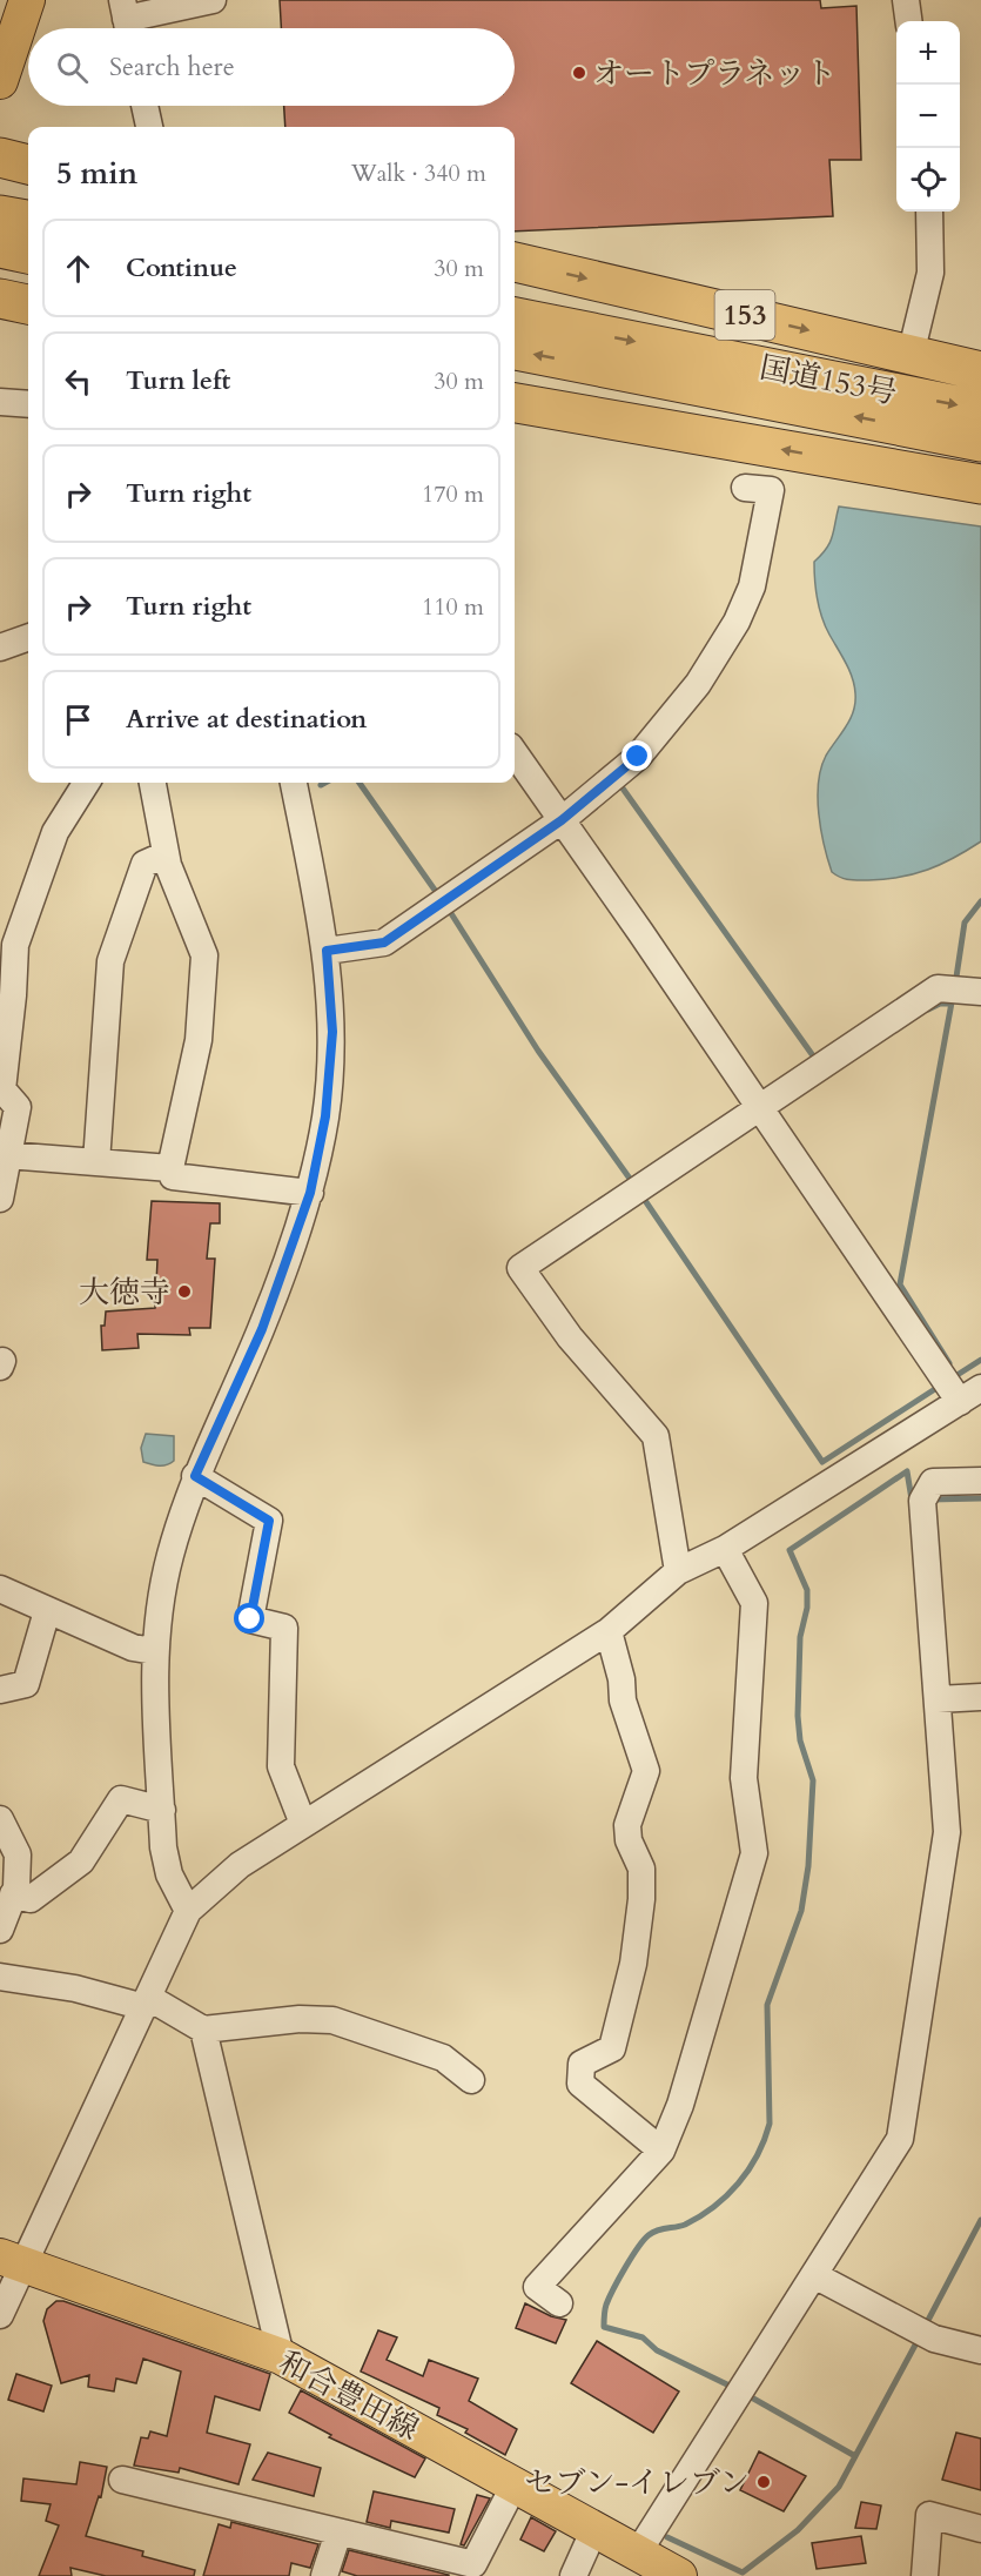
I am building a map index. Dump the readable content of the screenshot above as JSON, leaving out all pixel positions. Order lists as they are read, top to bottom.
{
  "streets": {
    "highway": ["153", "国道153号"],
    "main road": ["和合豊田線"]
  },
  "places": ["オートプラネット", "大徳寺", "セブン-イレブン"],
  "page": {
    "map_buttons": ["+", "−"],
    "search": "Search here",
    "heading": ["5 min", "Walk · 340 m"],
    "list": [
      ["Continue", "30 m"],
      ["Turn left", "30 m"],
      ["Turn right", "170 m"],
      ["Turn right", "110 m"],
      "Arrive at destination"
    ]
  }
}
